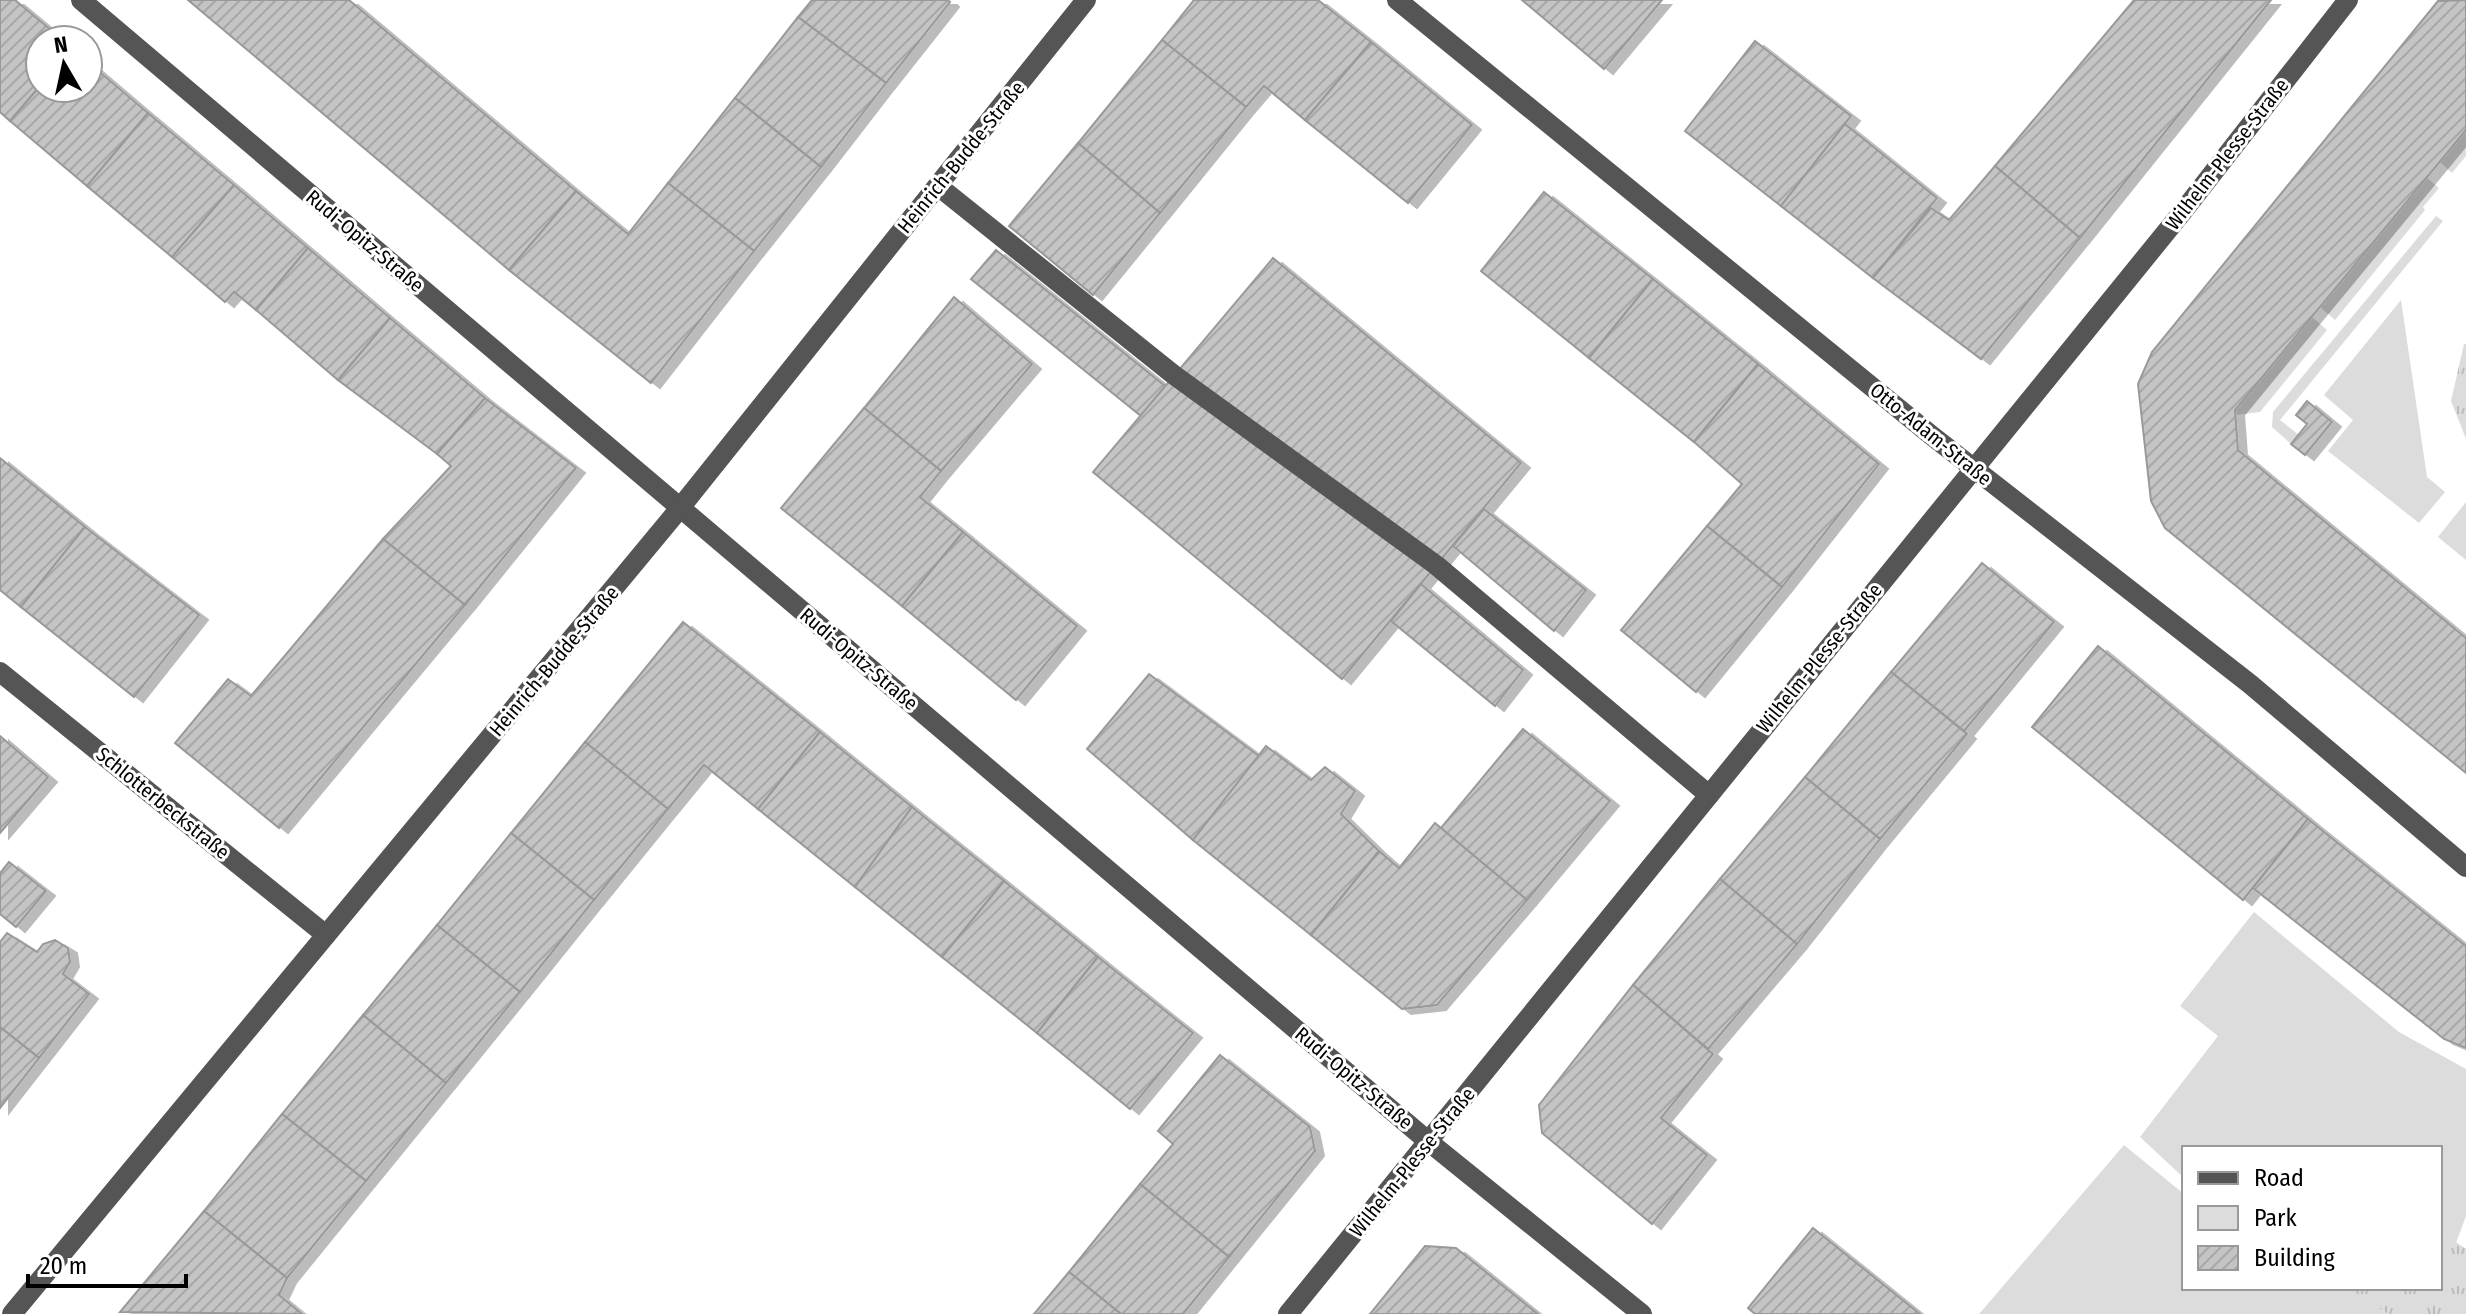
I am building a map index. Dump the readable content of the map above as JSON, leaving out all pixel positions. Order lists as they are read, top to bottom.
{
  "streets": {
    "street": [
      "Wilhelm-Plesse-Straße",
      "Heinrich-Budde-Straße",
      "Rudi-Opitz-Straße",
      "Otto-Adam-Straße",
      "Schlotterbeckstraße"
    ]
  },
  "crossings": [
    ["Wilhelm-Plesse-Straße", "Rudi-Opitz-Straße"],
    ["Wilhelm-Plesse-Straße", "Otto-Adam-Straße"],
    ["Heinrich-Budde-Straße", "Rudi-Opitz-Straße"],
    ["Heinrich-Budde-Straße", "Schlotterbeckstraße"]
  ],
  "legend": ["Road", "Park", "Building"],
  "scale_bar": "20 m",
  "north": "top"
}
